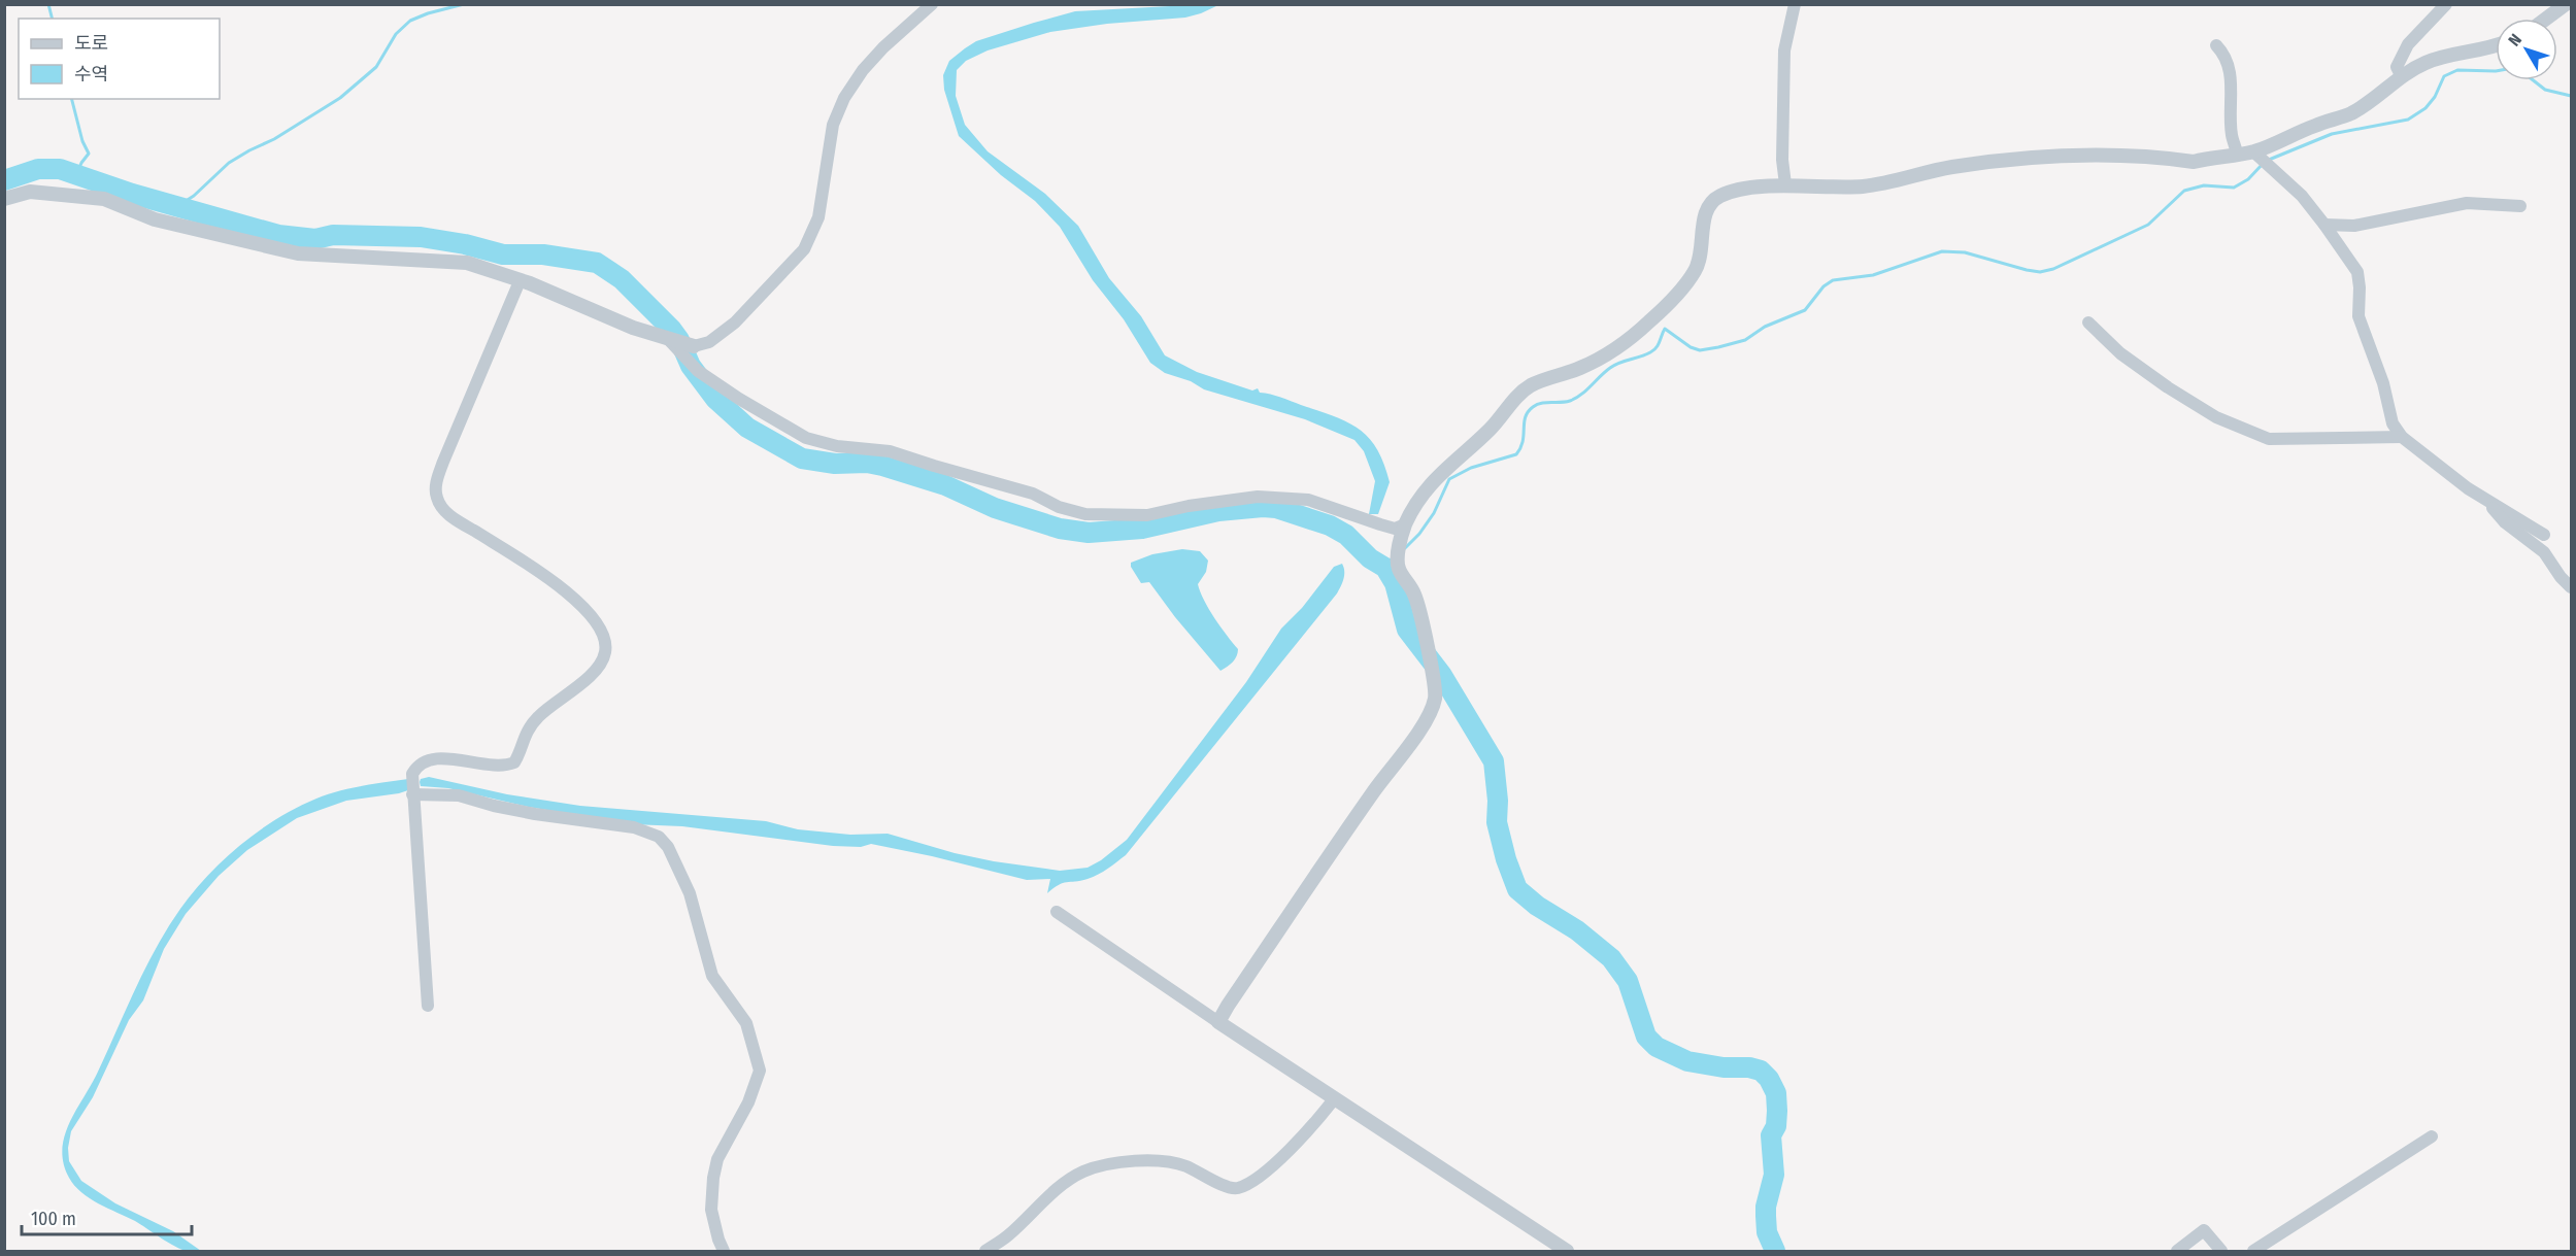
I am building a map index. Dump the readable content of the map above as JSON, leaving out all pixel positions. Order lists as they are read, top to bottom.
{
  "legend": ["도로", "수역"],
  "scale_bar": "100 m",
  "north": "top left"
}
